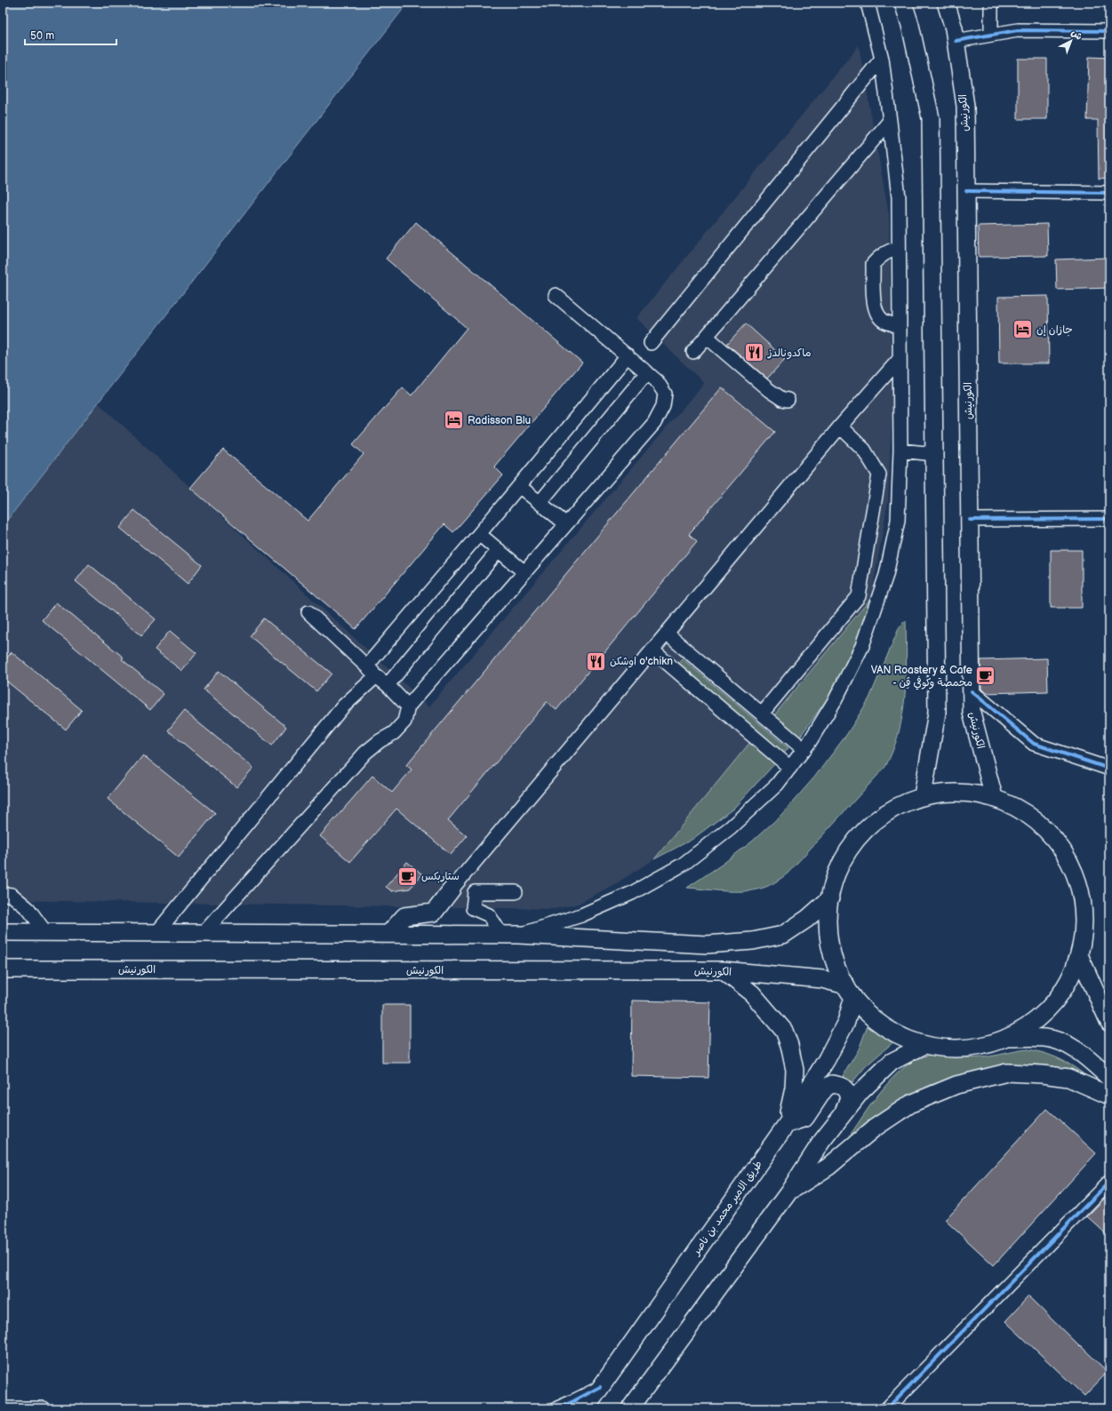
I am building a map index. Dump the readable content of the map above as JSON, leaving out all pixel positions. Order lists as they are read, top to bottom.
{
  "streets": {
    "main road": ["الكورنيش", "طريق الامير محمد بن ناصر"]
  },
  "crossings": [
    ["الكورنيش", "طريق الامير محمد بن ناصر"]
  ],
  "places": {
    "hotel": ["جازان إن", "Radisson Blu"],
    "restaurant": ["ماكدونالدز", "اوشكن o'chikn"],
    "cafe": ["VAN Roastery & Cafe - محمصة وكوفي ڤِن", "ستاربكس"]
  },
  "scale_bar": "50 m",
  "north": "top right"
}
